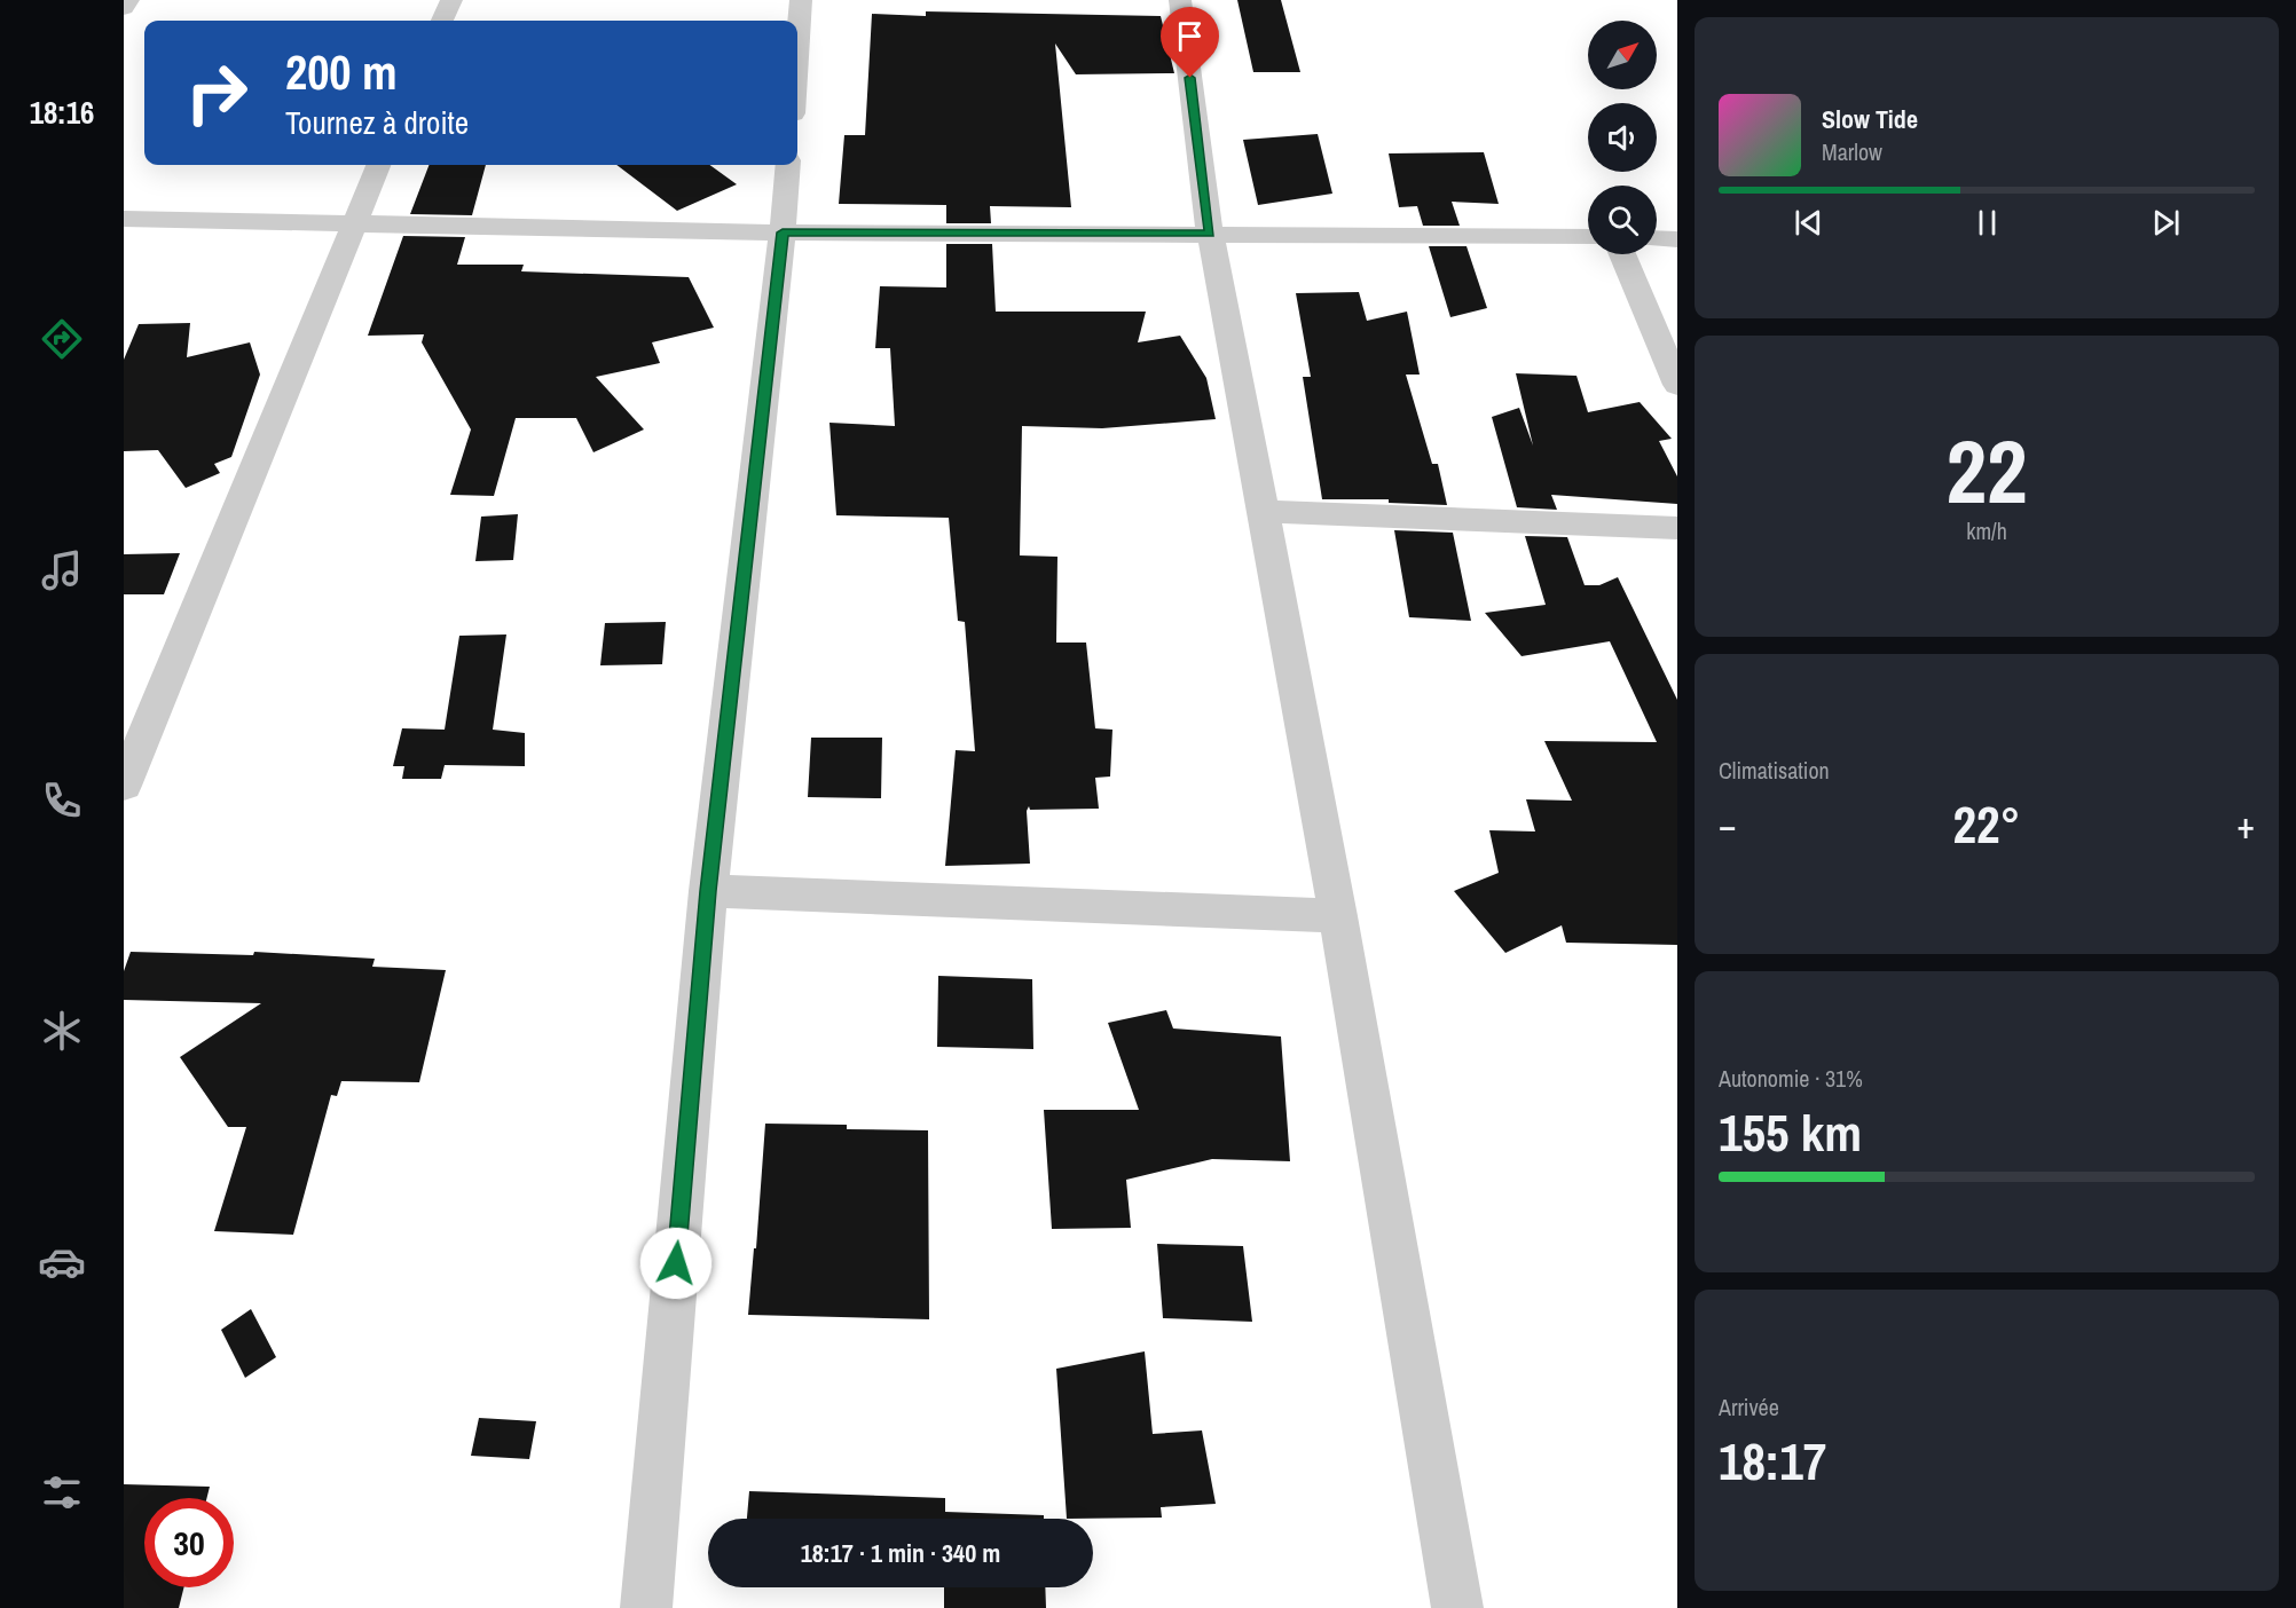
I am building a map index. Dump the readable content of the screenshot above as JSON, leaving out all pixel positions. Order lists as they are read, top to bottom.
{
  "north": "top right",
  "page": {
    "tabs": "18:16",
    "turn": ["200 m", "Tournez à droite"],
    "song": ["Slow Tide", "Marlow"],
    "tile": [
      ["22", "km/h"],
      "Climatisation",
      ["Autonomie · 31%", "155 km"],
      ["Arrivée", "18:17"]
    ],
    "heat": ["−", "22°", "+"],
    "limit": "30",
    "trip": "18:17 · 1 min · 340 m"
  }
}
